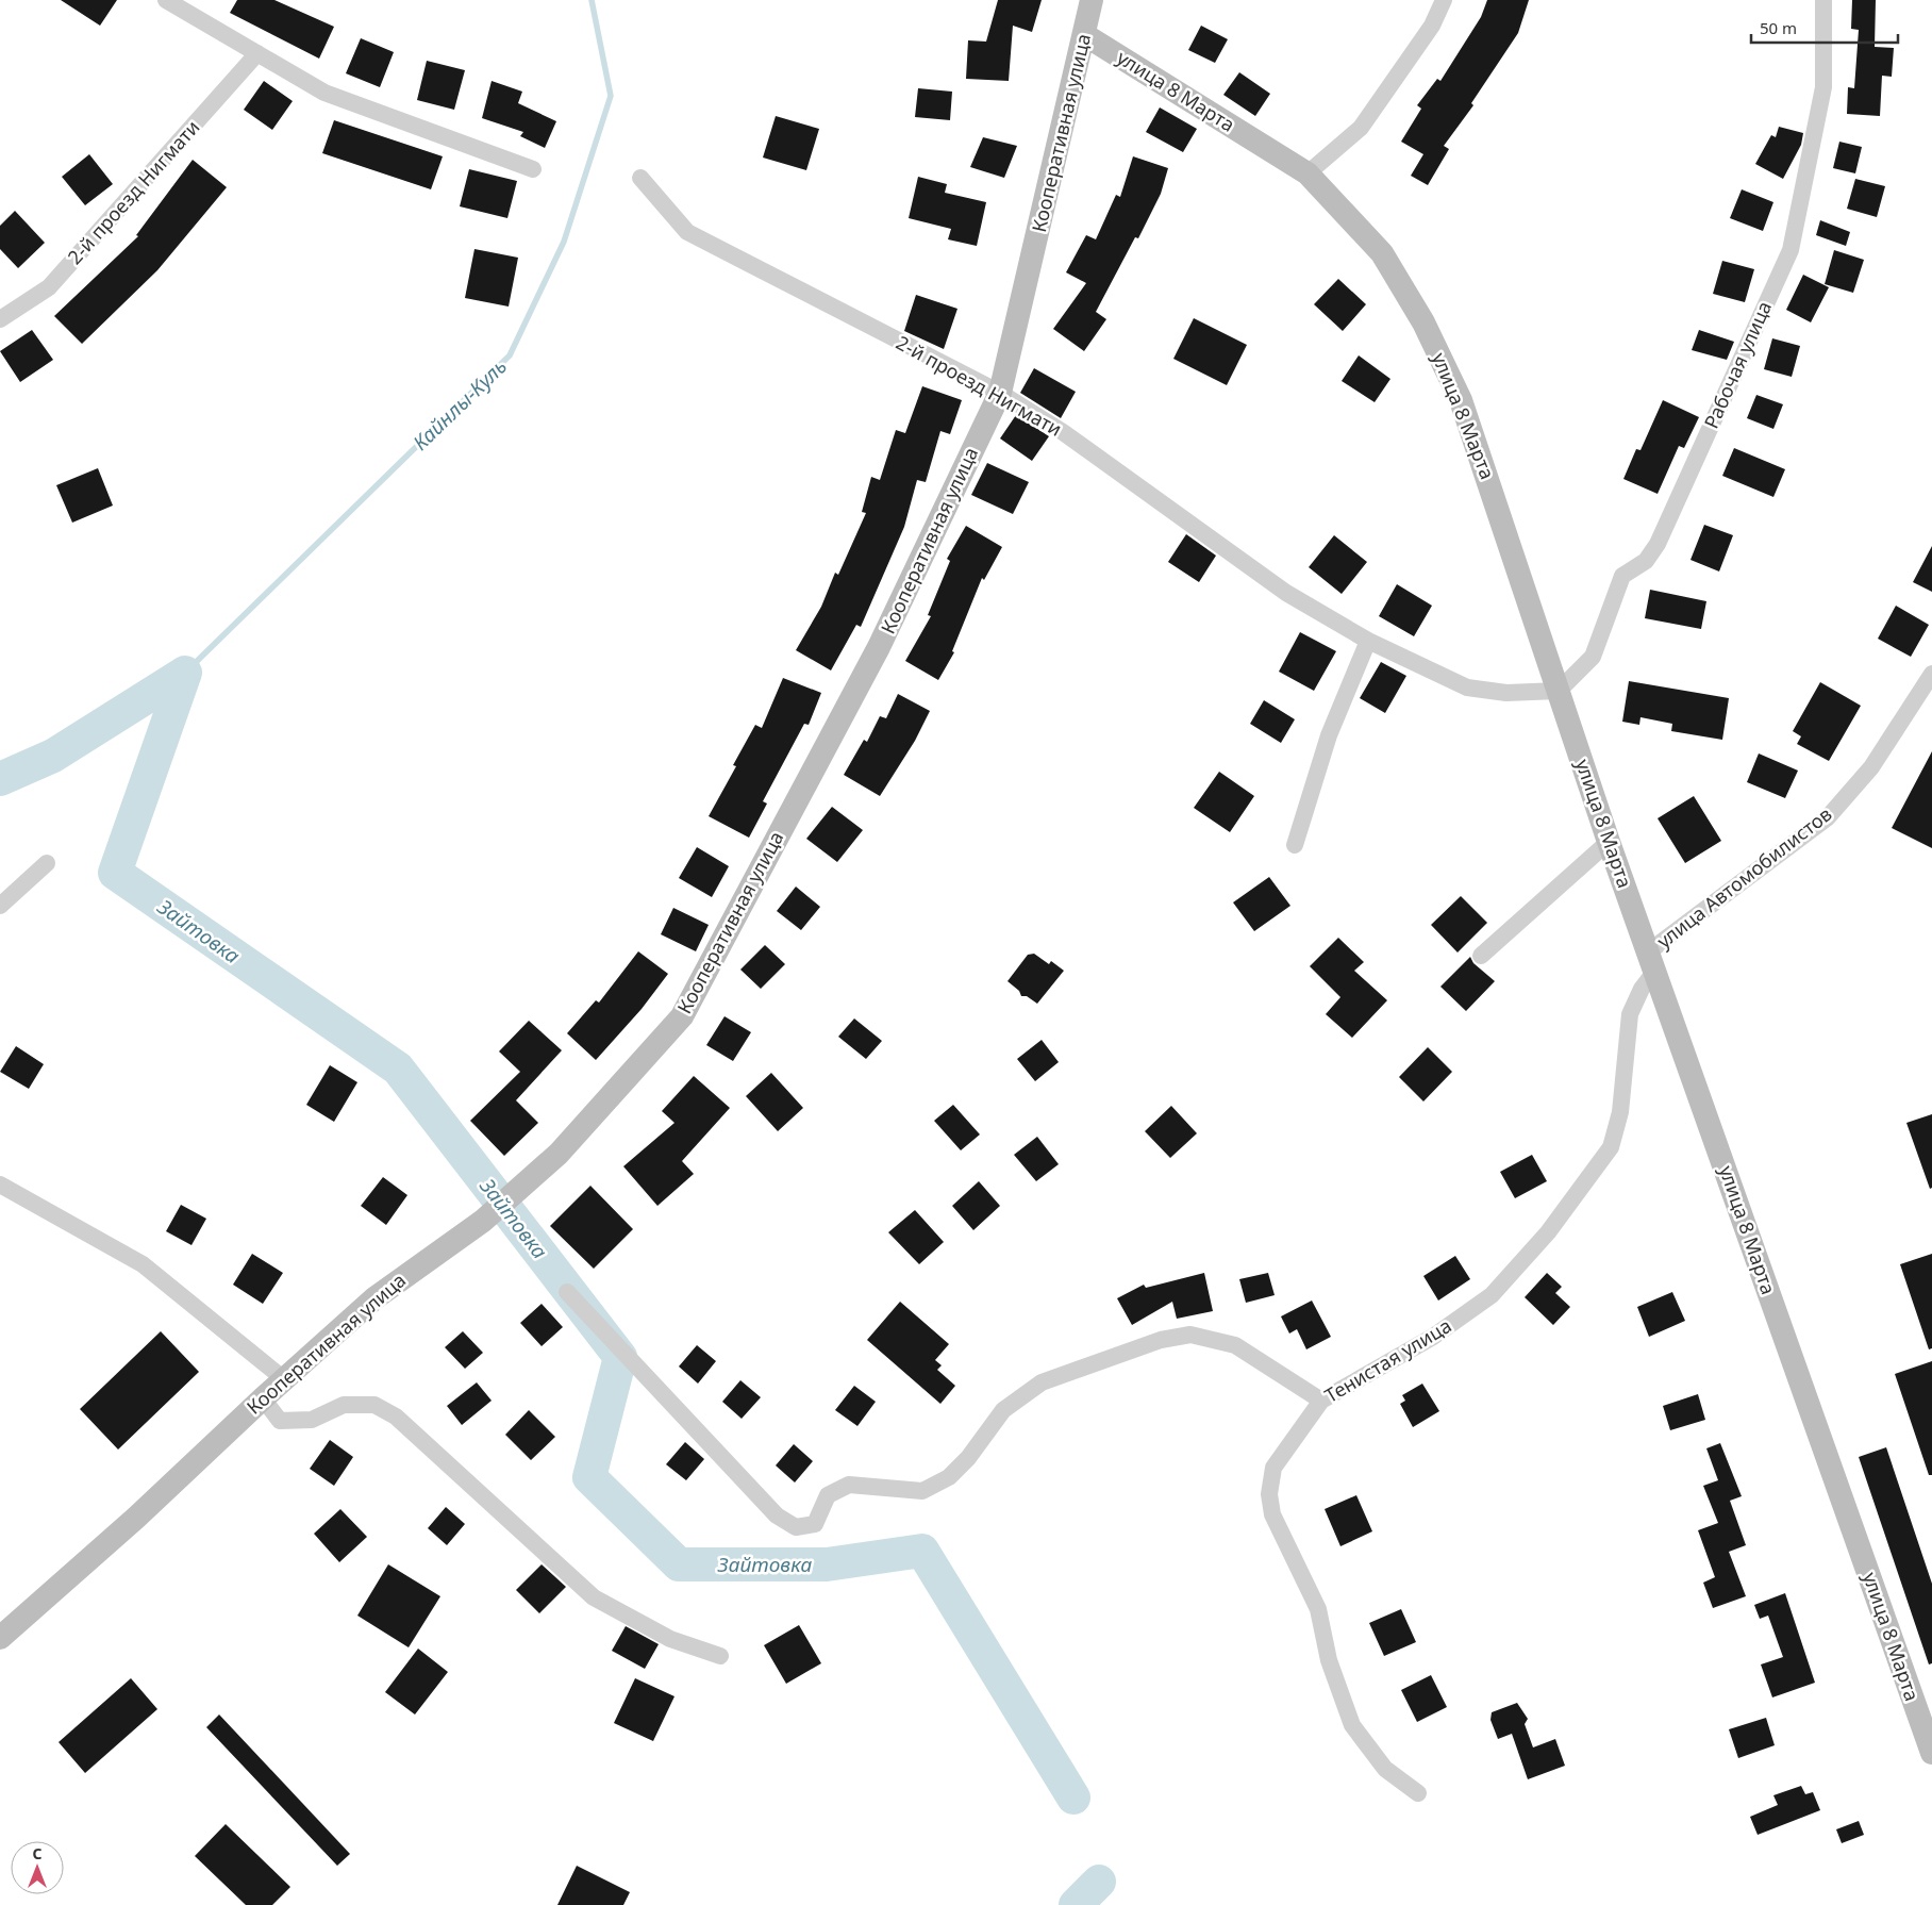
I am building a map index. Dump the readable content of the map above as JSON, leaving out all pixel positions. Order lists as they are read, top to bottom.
{
  "streets": {
    "main road": ["улица 8 Марта", "Кооперативная улица"],
    "street": [
      "2-й проезд Нигмати",
      "Рабочая улица",
      "улица Автомобилистов",
      "Тенистая улица"
    ]
  },
  "crossings": [
    ["улица 8 Марта", "Кооперативная улица"],
    ["улица 8 Марта", "2-й проезд Нигмати"],
    ["улица 8 Марта", "Рабочая улица"],
    ["улица 8 Марта", "улица Автомобилистов"],
    ["улица 8 Марта", "Тенистая улица"],
    ["Кооперативная улица", "2-й проезд Нигмати"],
    ["2-й проезд Нигмати", "Рабочая улица"],
    ["улица Автомобилистов", "Тенистая улица"]
  ],
  "water": ["Кайнлы-Куль", "Зайтовка"],
  "scale_bar": "50 m",
  "north": "top"
}
